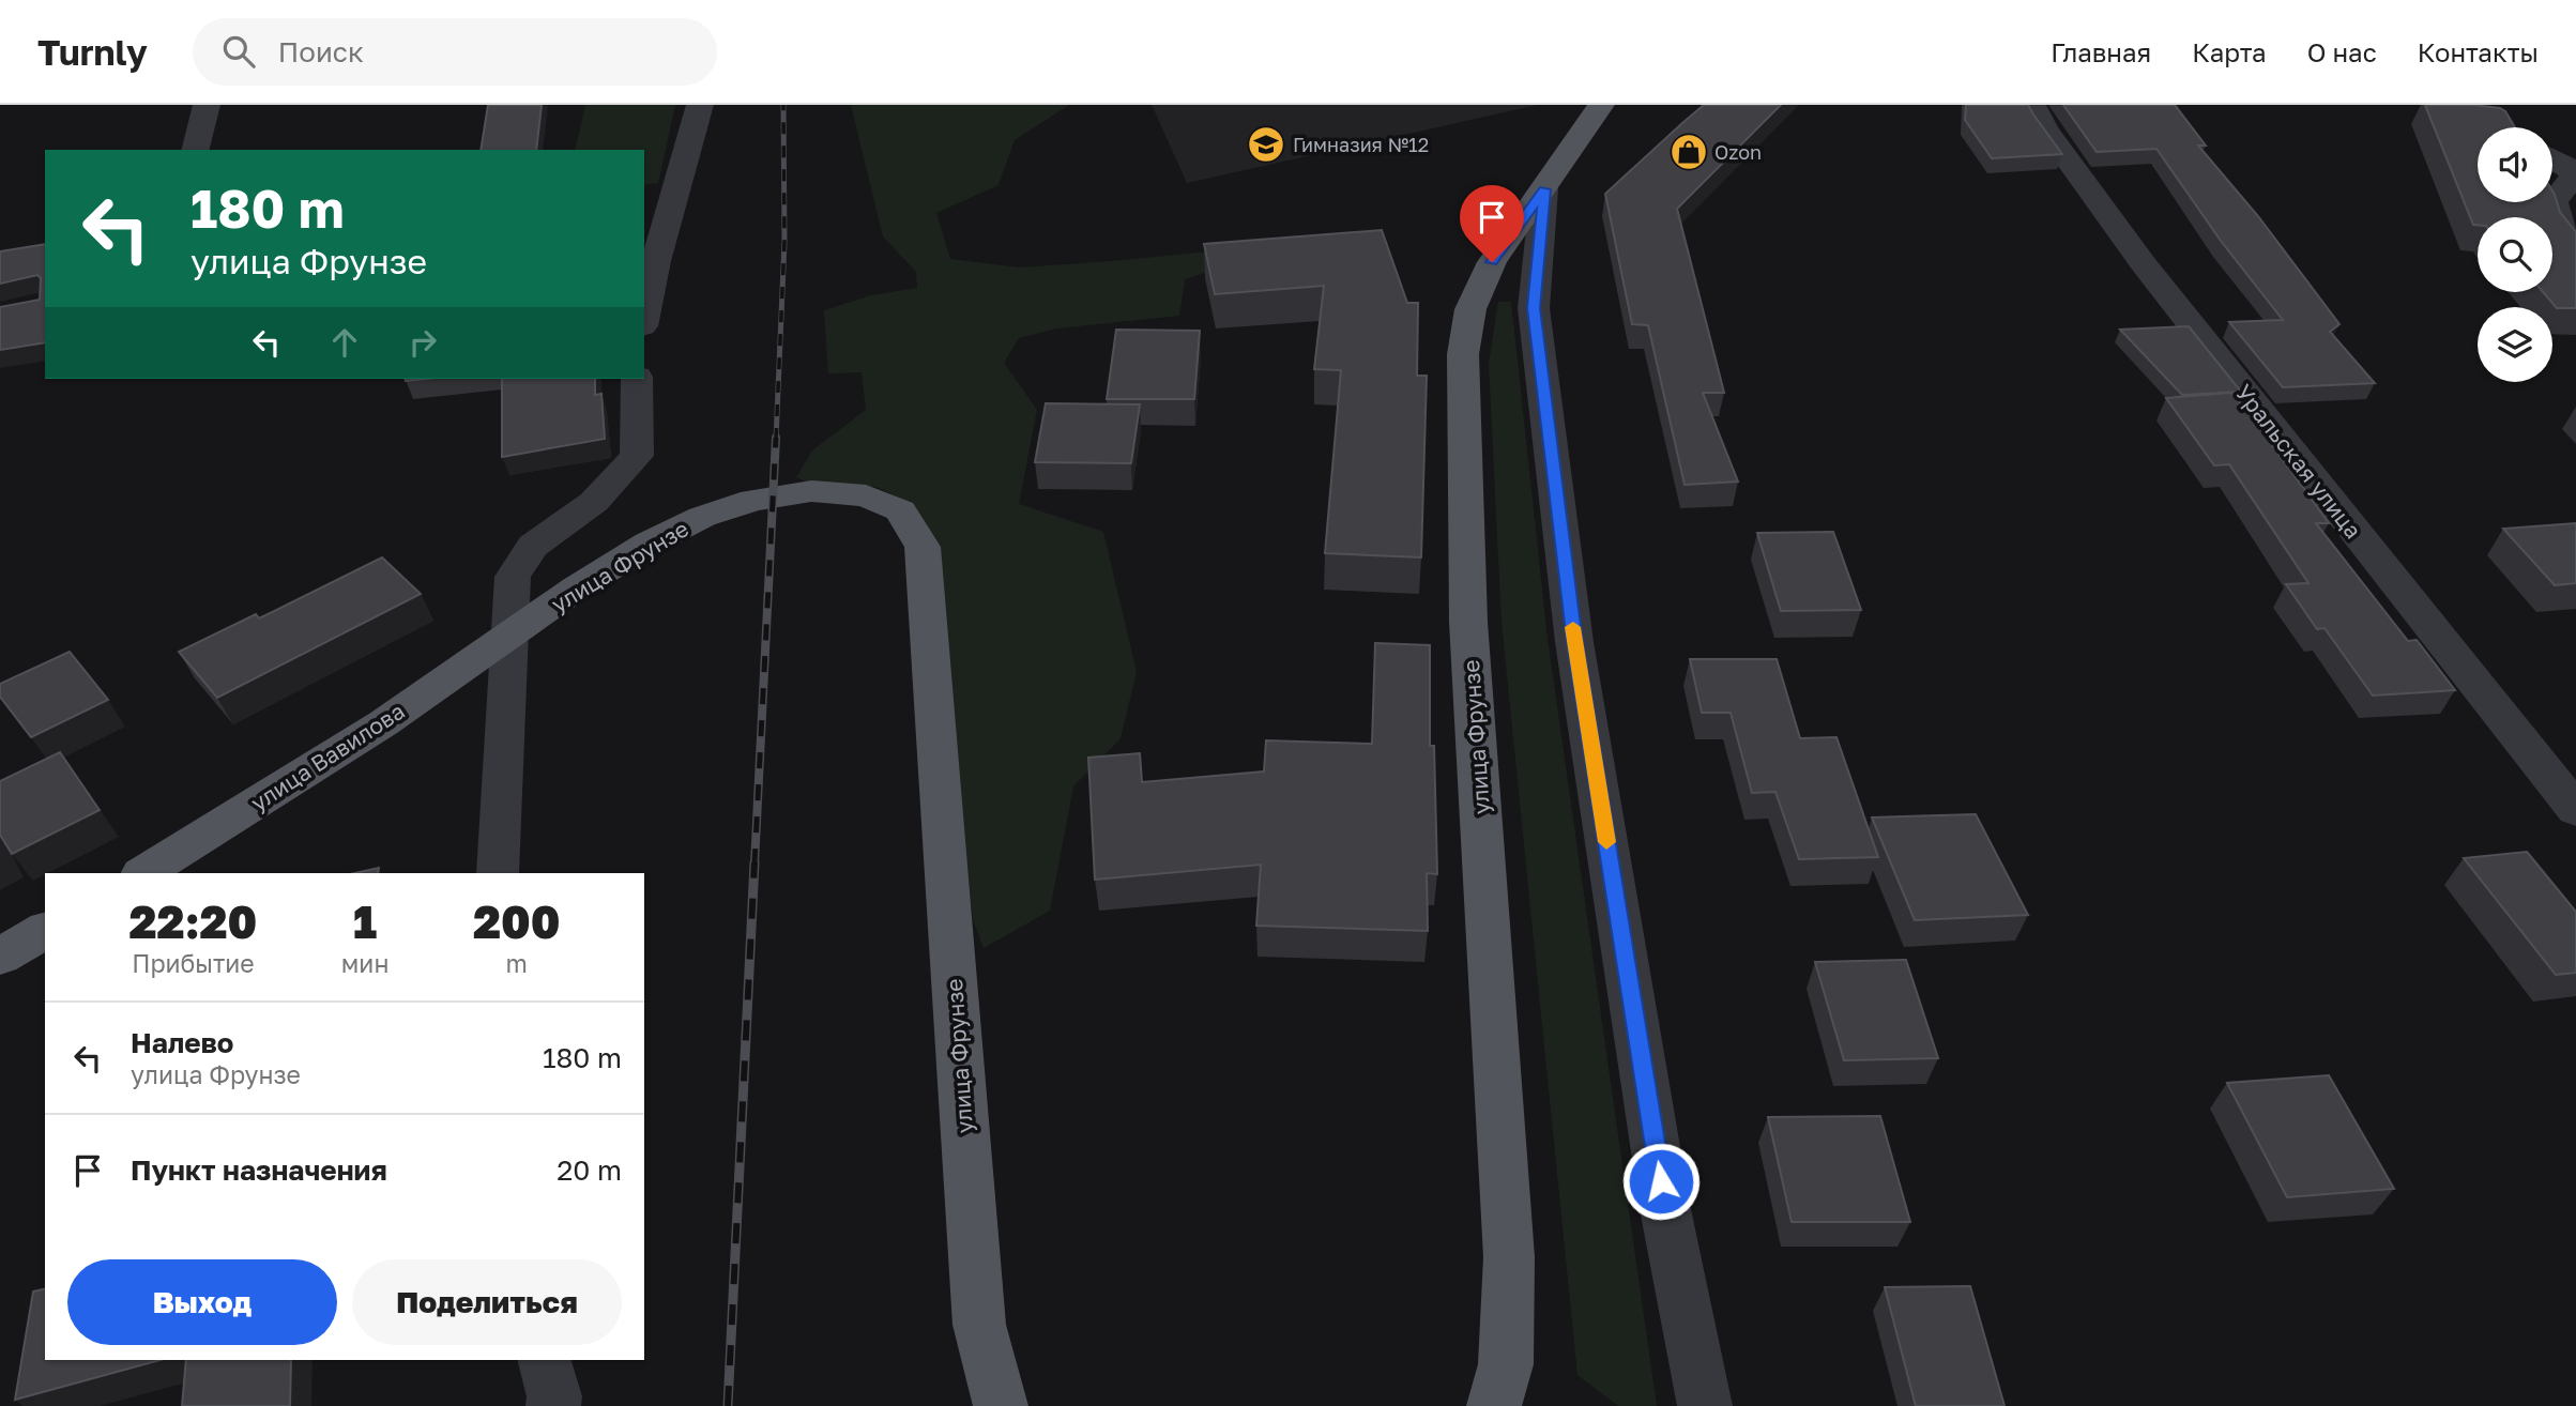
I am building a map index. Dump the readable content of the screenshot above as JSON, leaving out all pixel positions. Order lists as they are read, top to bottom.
{
  "streets": {
    "main road": ["улица Фрунзе", "улица Вавилова"],
    "street": ["Уральская улица"]
  },
  "crossings": [
    ["улица Фрунзе", "улица Вавилова"]
  ],
  "places": {
    "school or university": ["Гимназия №12"],
    "shop": ["Ozon"]
  },
  "page": {
    "header": "Turnly",
    "search": "Поиск",
    "nav": [
      "Главная",
      "Карта",
      "О нас",
      "Контакты"
    ],
    "turn": ["180 m", "улица Фрунзе"],
    "eta": [
      "22:20",
      "Прибытие",
      "1",
      "мин",
      "200",
      "m"
    ],
    "list": [
      {
        "name": "Налево",
        "note": "улица Фрунзе",
        "value": "180 m"
      },
      {
        "name": "Пункт назначения",
        "value": "20 m"
      }
    ],
    "buttons": ["Выход", "Поделиться"]
  }
}
